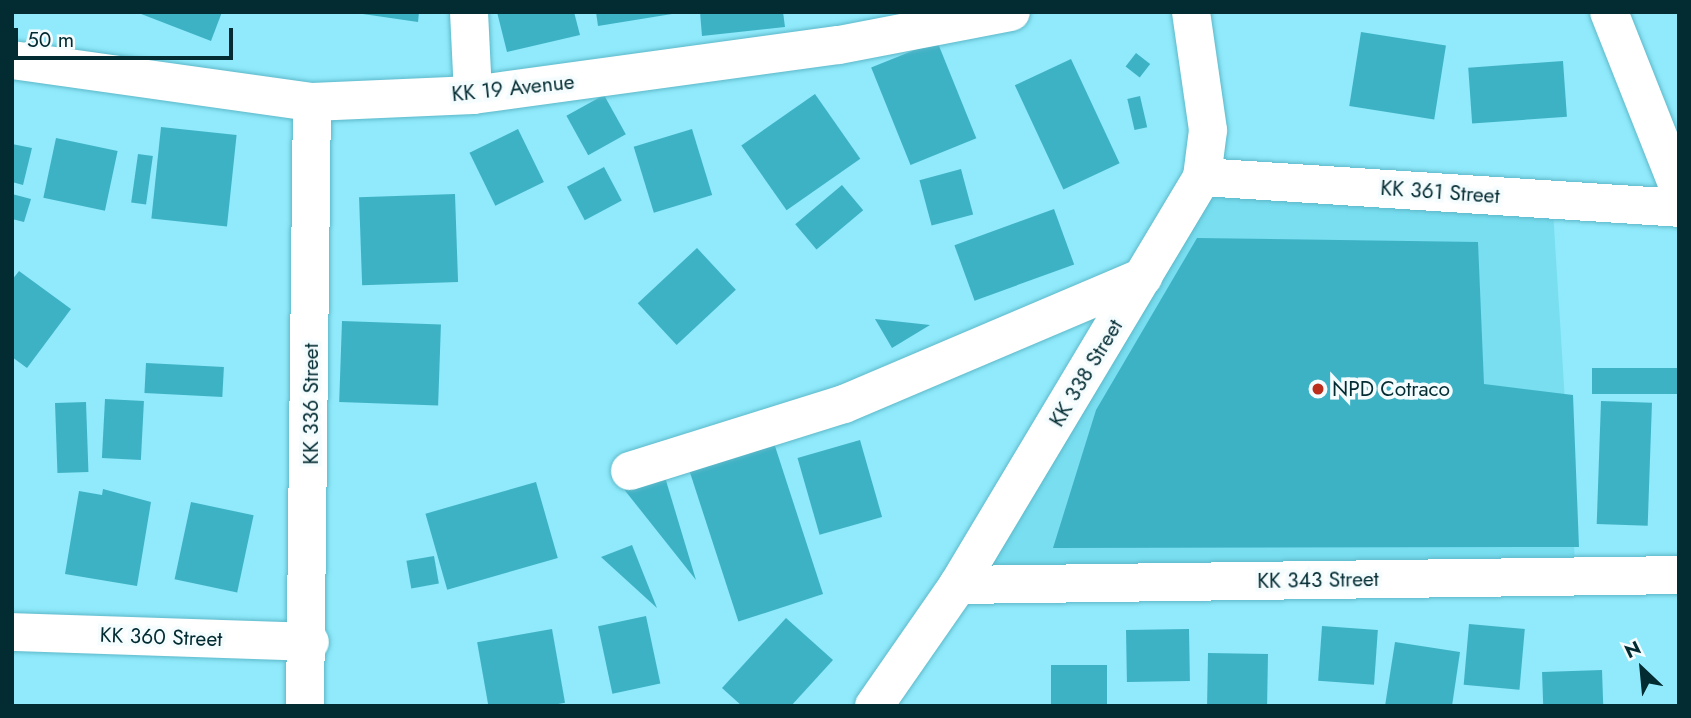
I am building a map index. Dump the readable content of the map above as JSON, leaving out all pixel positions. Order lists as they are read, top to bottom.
{
  "streets": {
    "street": [
      "KK 19 Avenue",
      "KK 361 Street",
      "KK 338 Street",
      "KK 336 Street",
      "KK 343 Street",
      "KK 360 Street"
    ]
  },
  "crossings": [
    ["KK 19 Avenue", "KK 336 Street"],
    ["KK 361 Street", "KK 338 Street"],
    ["KK 338 Street", "KK 343 Street"],
    ["KK 336 Street", "KK 360 Street"]
  ],
  "places": ["NPD Cotraco"],
  "scale_bar": "50 m",
  "north": "top left"
}
